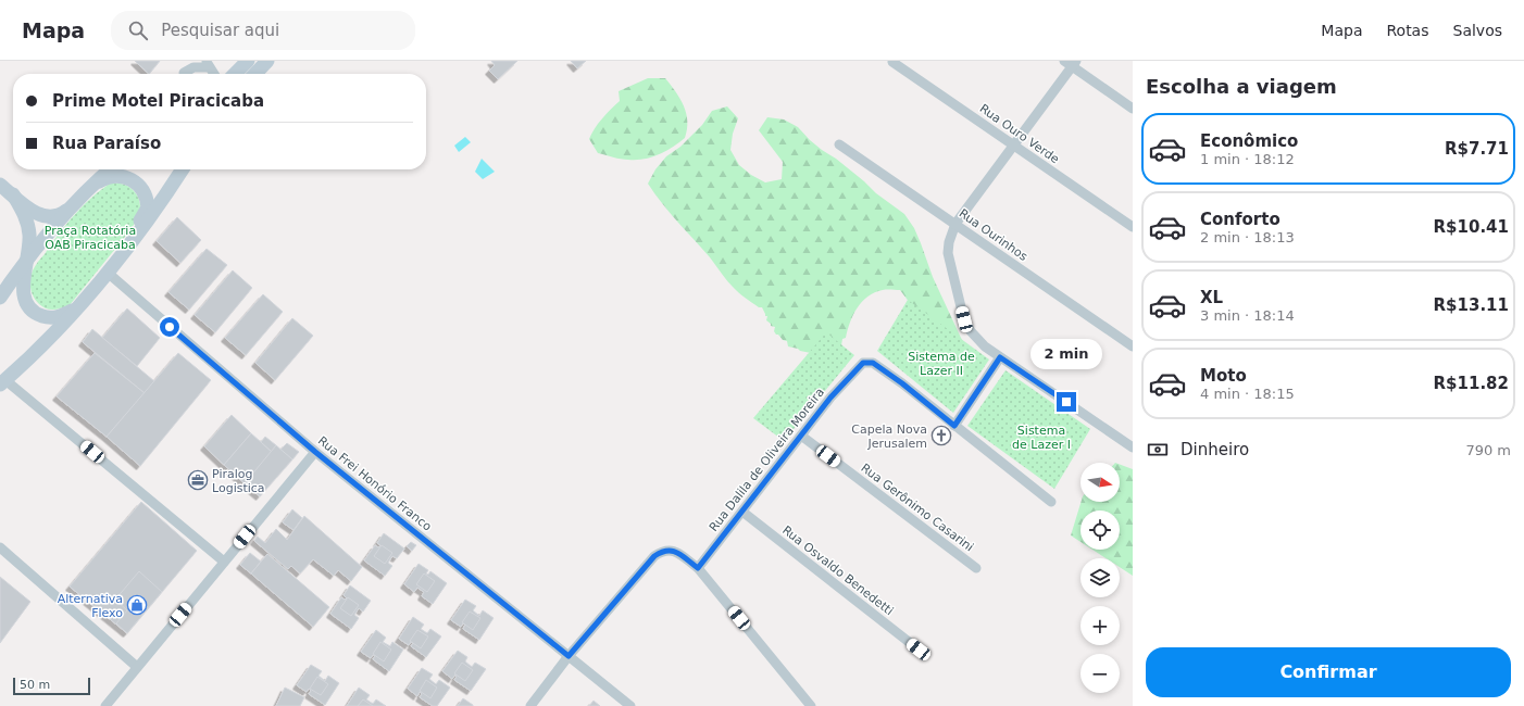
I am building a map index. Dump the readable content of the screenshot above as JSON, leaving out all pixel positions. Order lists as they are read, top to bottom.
{
  "streets": {
    "street": [
      "Rua Ouro Verde",
      "Rua Ourinhos",
      "Rua Dalila de Oliveira Moreira",
      "Rua Frei Honório Franco",
      "Rua Gerônimo Casarini",
      "Rua Osvaldo Benedetti"
    ]
  },
  "crossings": [
    ["Rua Dalila de Oliveira Moreira", "Rua Gerônimo Casarini"],
    ["Rua Dalila de Oliveira Moreira", "Rua Osvaldo Benedetti"]
  ],
  "parks": ["Praça Rotatória OAB Piracicaba", "Sistema de Lazer II", "Sistema de Lazer I"],
  "places": {
    "church": ["Capela Nova Jerusalem"],
    "office": ["Piralog Logistica"],
    "shop": ["Alternativa Flexo"]
  },
  "scale_bar": "50 m",
  "north": "right",
  "page": {
    "header": "Mapa",
    "search": "Pesquisar aqui",
    "nav": ["Mapa", "Rotas", "Salvos"],
    "heading": "Escolha a viagem",
    "banner": ["Prime Motel Piracicaba", "Rua Paraíso"],
    "list": [
      {
        "name": "Econômico",
        "note": "1 min · 18:12",
        "value": "R$7.71"
      },
      {
        "name": "Conforto",
        "note": "2 min · 18:13",
        "value": "R$10.41"
      },
      {
        "name": "XL",
        "note": "3 min · 18:14",
        "value": "R$13.11"
      },
      {
        "name": "Moto",
        "note": "4 min · 18:15",
        "value": "R$11.82"
      }
    ],
    "bubble": "2 min",
    "pay": ["Dinheiro", "790 m"],
    "map_buttons": ["+", "−"],
    "buttons": "Confirmar",
    "scale": "50 m"
  }
}
